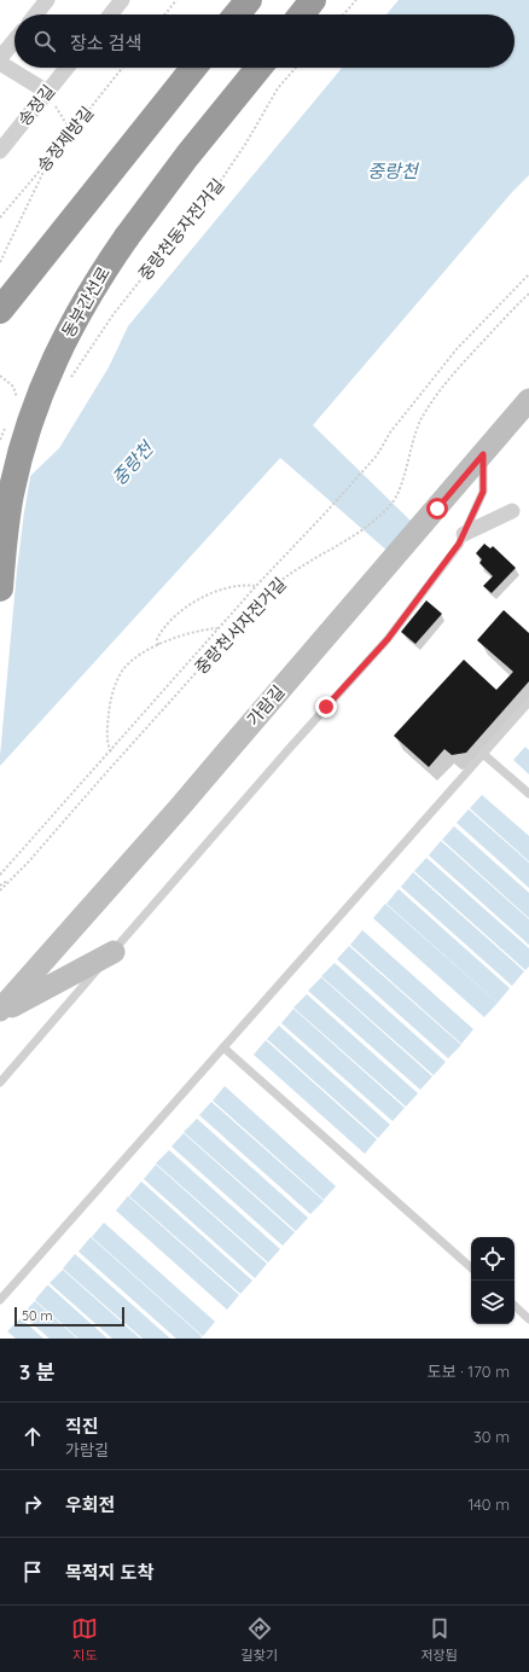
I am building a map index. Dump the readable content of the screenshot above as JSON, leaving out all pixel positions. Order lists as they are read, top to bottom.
{
  "streets": {
    "highway": ["동부간선로"],
    "street": ["송정길", "가람길"],
    "path": ["송정제방길", "중랑천동자전거길", "중랑천서자전거길"]
  },
  "water": ["중랑천"],
  "scale_bar": "50 m",
  "page": {
    "search": "장소 검색",
    "scale": "50 m",
    "heading": ["3 분", "도보 · 170 m"],
    "list": [
      ["직진", "가람길", "30 m"],
      ["우회전", "140 m"],
      "목적지 도착"
    ],
    "nav": ["지도", "길찾기", "저장됨"]
  }
}
